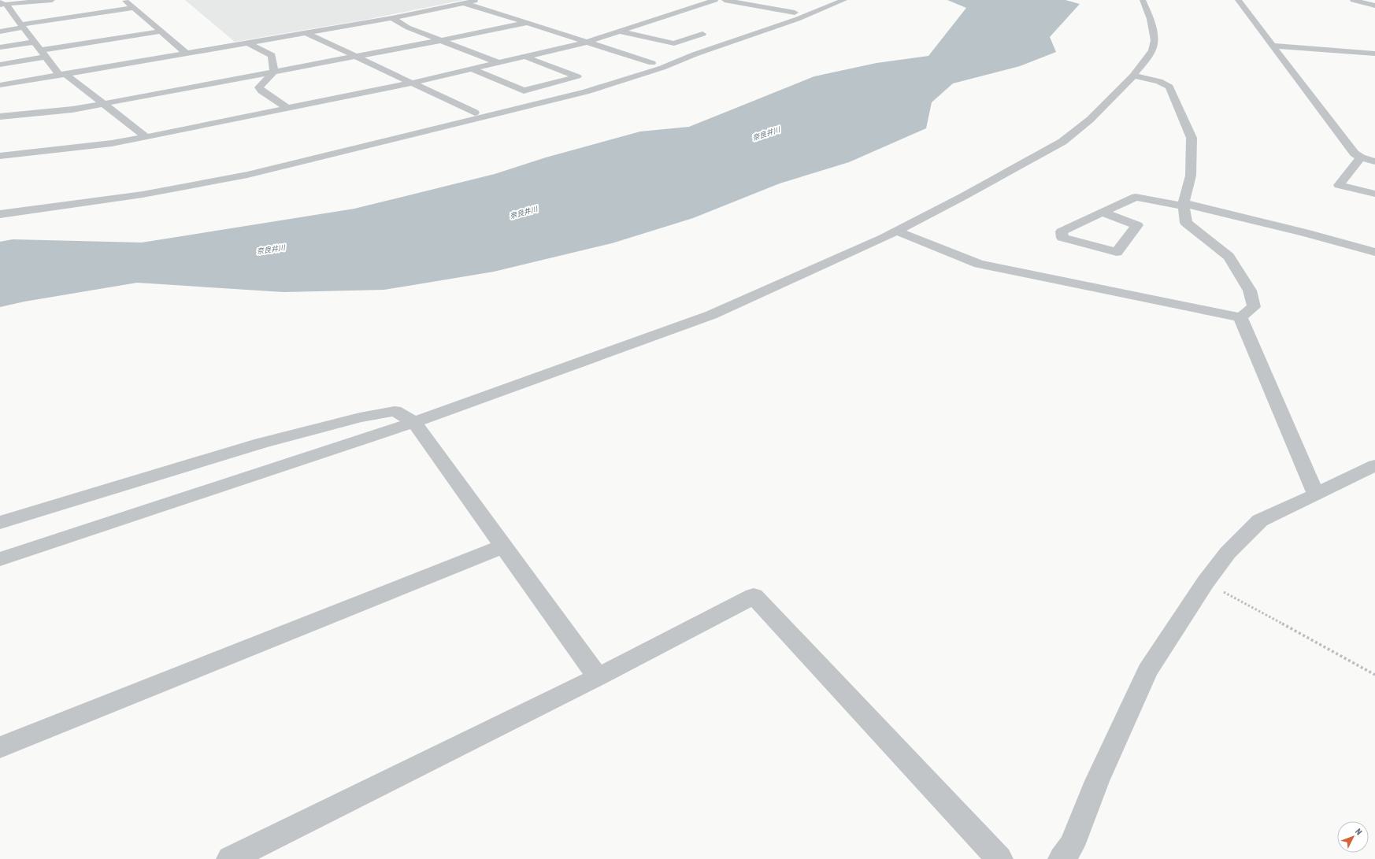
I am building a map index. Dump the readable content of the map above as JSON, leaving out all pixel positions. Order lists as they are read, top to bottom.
{
  "water": ["奈良井川"],
  "north": "top right"
}
